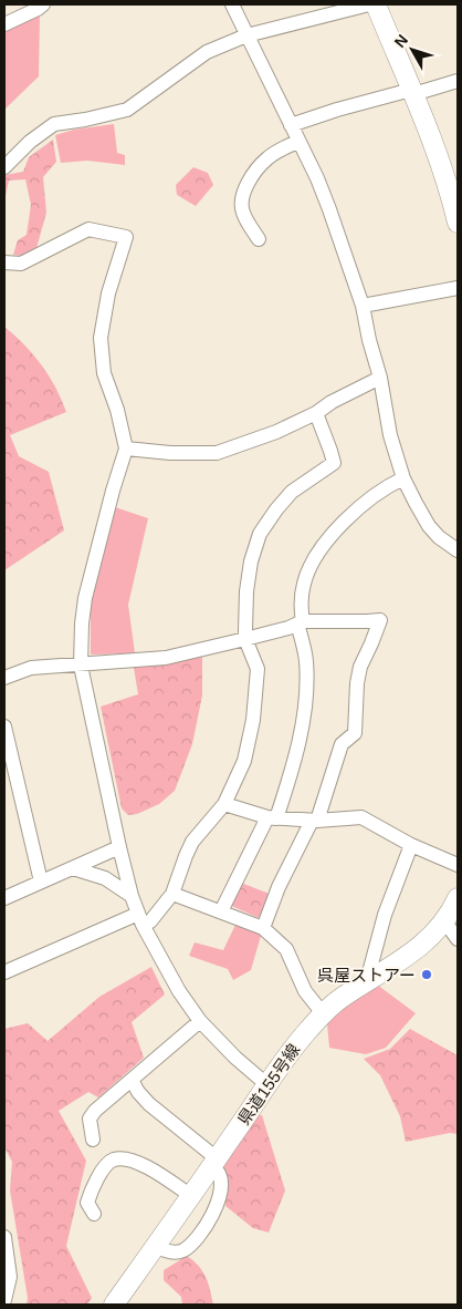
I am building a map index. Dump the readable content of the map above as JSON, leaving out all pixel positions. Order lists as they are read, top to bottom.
{
  "streets": {
    "main road": ["県道155号線"]
  },
  "places": ["呉屋ストアー"],
  "north": "top left"
}
